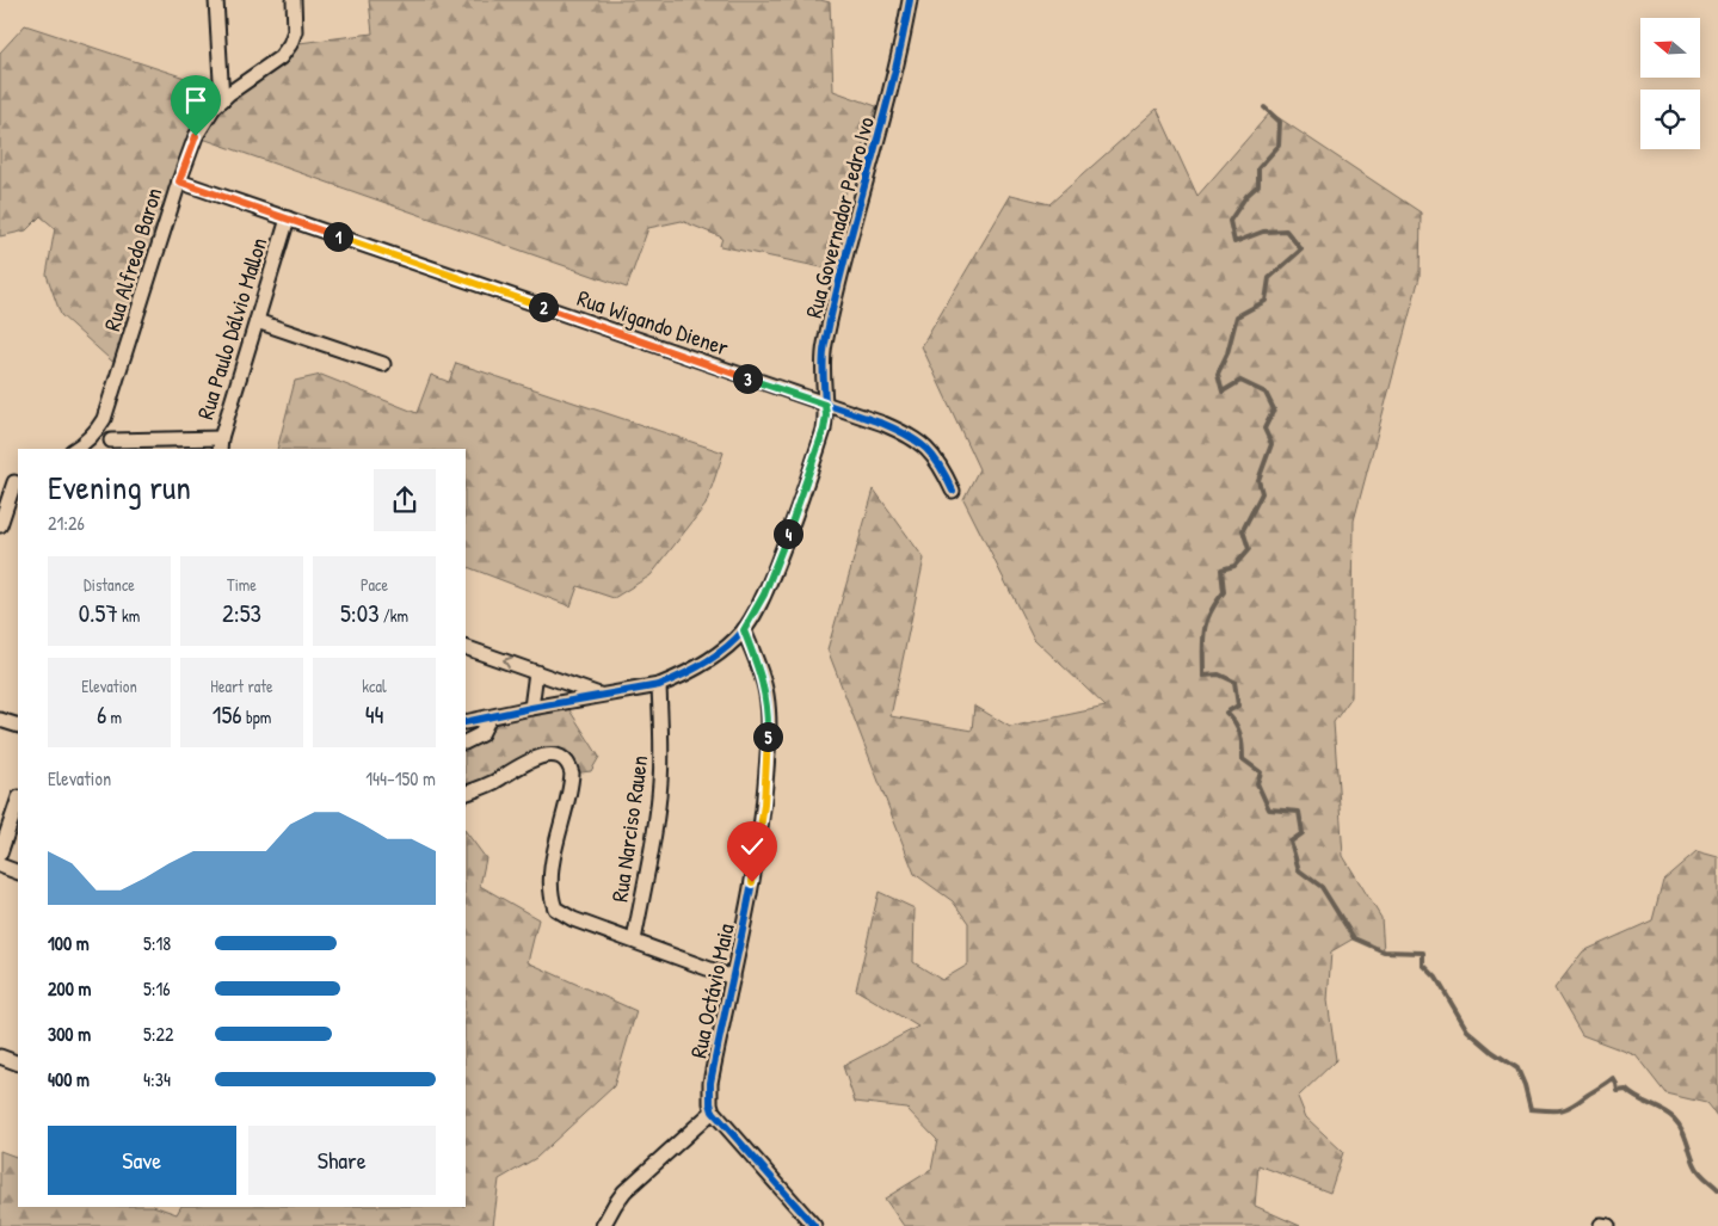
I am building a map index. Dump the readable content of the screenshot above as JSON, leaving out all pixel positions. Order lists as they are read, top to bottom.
{
  "streets": {
    "street": [
      "Rua Governador Pedro Ivo",
      "Rua Alfredo Baron",
      "Rua Wigando Diener",
      "Rua Paulo Dálvio Mallon",
      "Rua Narciso Rauen",
      "Rua Octávio Maia"
    ]
  },
  "crossings": [
    ["Rua Governador Pedro Ivo", "Rua Wigando Diener"],
    ["Rua Governador Pedro Ivo", "Rua Narciso Rauen"],
    ["Rua Governador Pedro Ivo", "Rua Octávio Maia"],
    ["Rua Alfredo Baron", "Rua Wigando Diener"],
    ["Rua Wigando Diener", "Rua Paulo Dálvio Mallon"]
  ],
  "north": "left",
  "page": {
    "pins": [
      "1",
      "2",
      "3",
      "4",
      "5"
    ],
    "heading": ["Evening run", "21:26"],
    "stats": [
      ["Distance", "0.57 km"],
      ["Time", "2:53"],
      ["Pace", "5:03 /km"],
      ["Elevation", "6 m"],
      ["Heart rate", "156 bpm"],
      ["kcal", "44"]
    ],
    "chart": ["Elevation", "144–150 m"],
    "list": [
      {
        "name": "100 m",
        "note": "5:18"
      },
      {
        "name": "200 m",
        "note": "5:16"
      },
      {
        "name": "300 m",
        "note": "5:22"
      },
      {
        "name": "400 m",
        "note": "4:34"
      }
    ],
    "buttons": ["Save", "Share"]
  }
}
